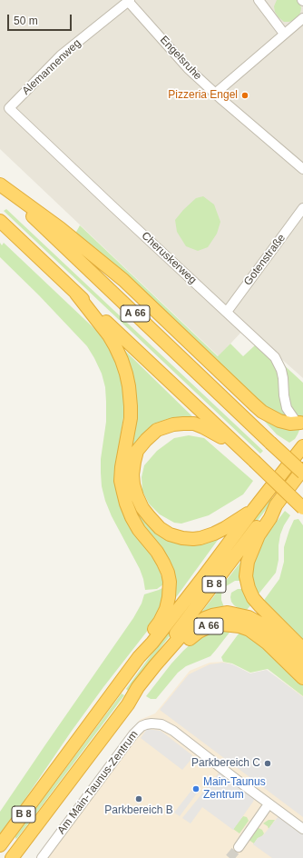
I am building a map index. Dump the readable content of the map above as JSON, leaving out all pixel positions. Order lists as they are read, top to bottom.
{
  "streets": {
    "highway": ["A 66", "B 8"],
    "street": [
      "Engelsruhe",
      "Alemannenweg",
      "Cheruskerweg",
      "Gotenstraße",
      "Am Main-Taunus-Zentrum"
    ]
  },
  "crossings": [
    ["Engelsruhe", "Alemannenweg"],
    ["Alemannenweg", "Cheruskerweg"],
    ["Cheruskerweg", "Gotenstraße"],
    ["A 66", "B 8"]
  ],
  "places": [
    "Pizzeria Engel",
    "Parkbereich C",
    "Main-Taunus Zentrum",
    "Parkbereich B"
  ],
  "scale_bar": "50 m"
}
